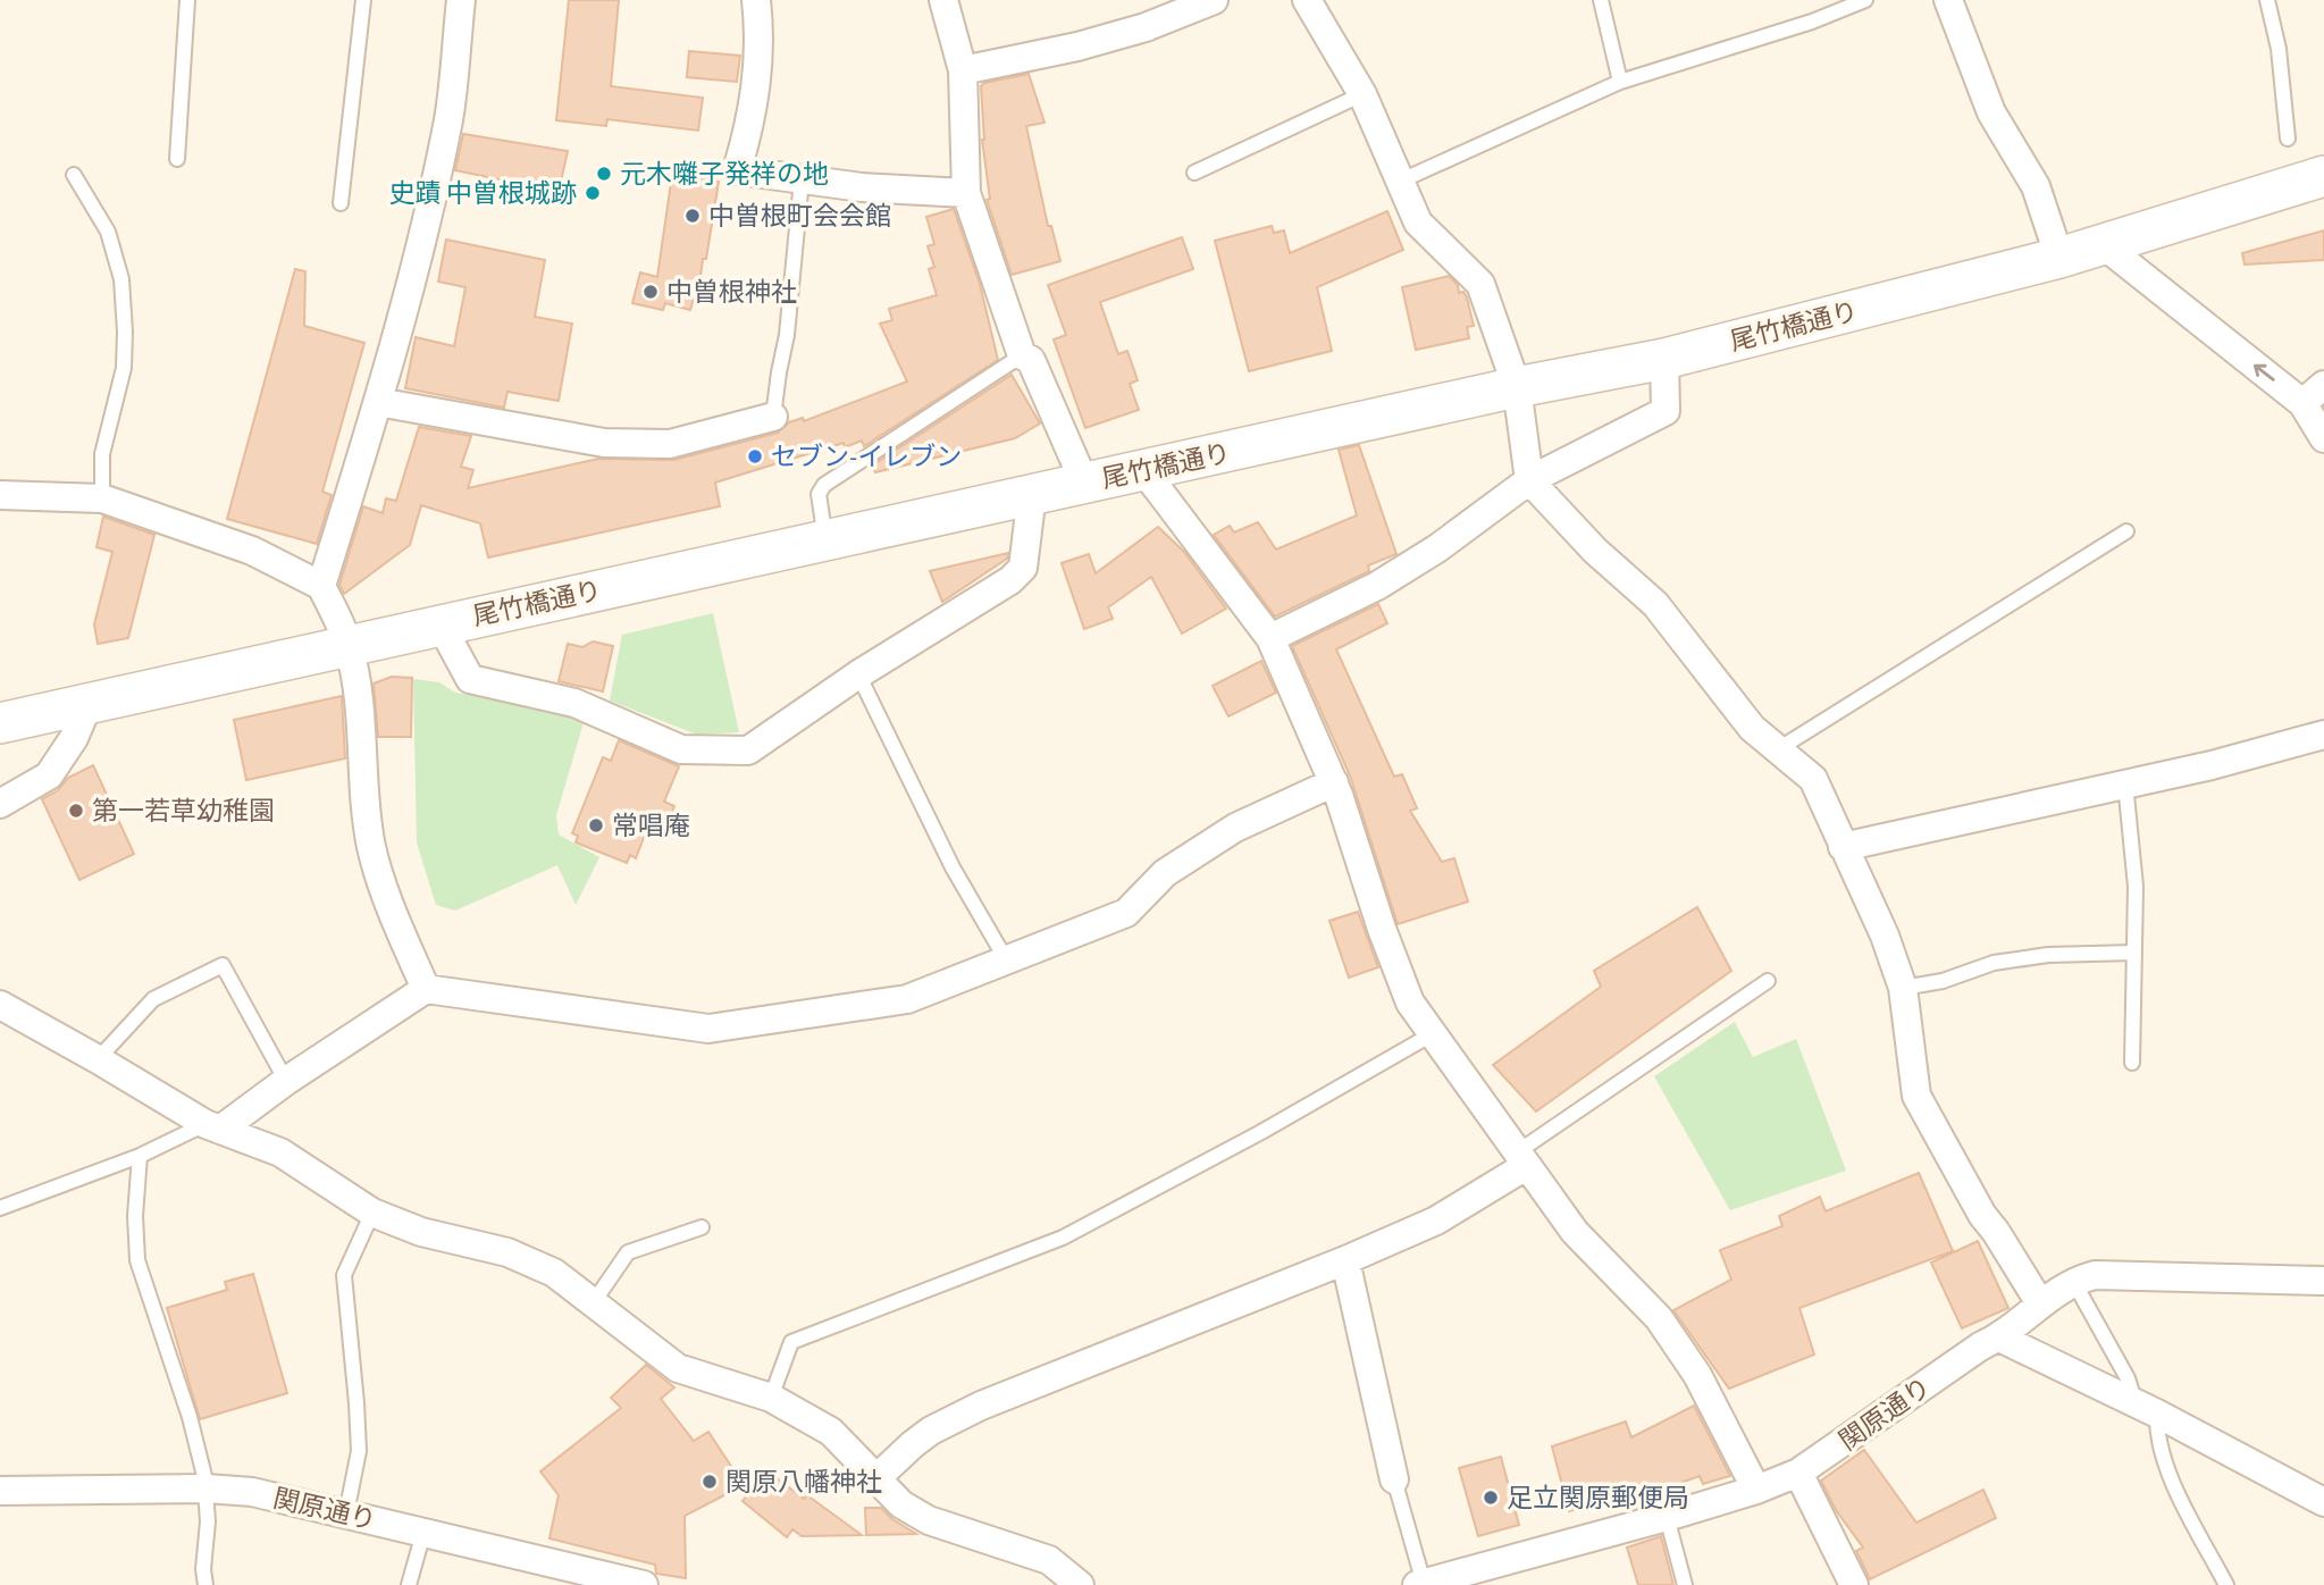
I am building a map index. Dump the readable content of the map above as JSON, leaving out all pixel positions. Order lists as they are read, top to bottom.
{
  "streets": {
    "main road": ["尾竹橋通り"],
    "street": ["関原通り"]
  },
  "places": [
    "元木囃子発祥の地",
    "史蹟 中曽根城跡",
    "中曽根町会会館",
    "中曽根神社",
    "セブン-イレブン",
    "第一若草幼稚園",
    "常唱庵",
    "関原八幡神社",
    "足立関原郵便局"
  ]
}
